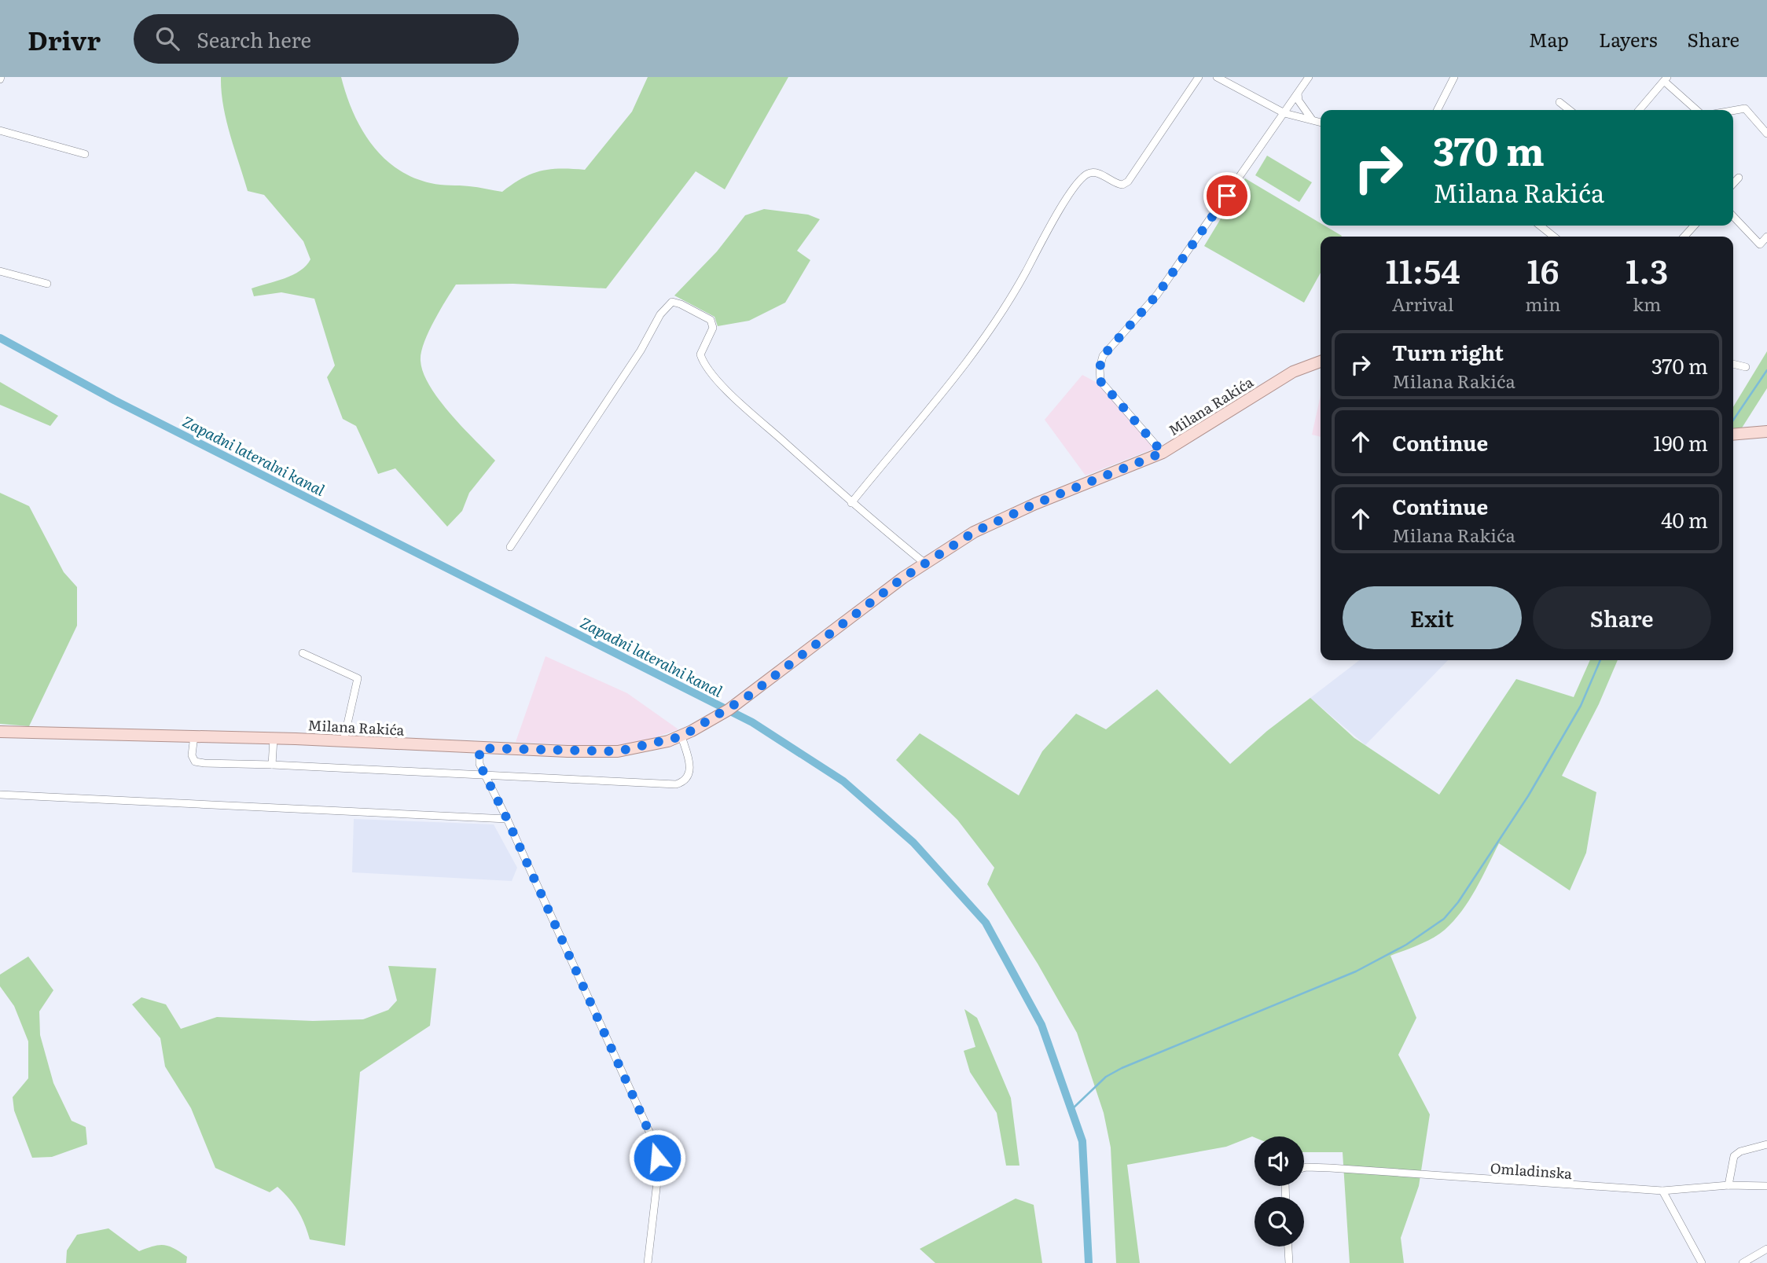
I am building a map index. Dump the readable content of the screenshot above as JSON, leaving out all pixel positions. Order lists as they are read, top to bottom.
{
  "streets": {
    "main road": ["Milana Rakića"],
    "street": ["Omladinska"]
  },
  "water": ["Zapadni lateralni kanal"],
  "page": {
    "header": "Drivr",
    "search": "Search here",
    "nav": ["Map", "Layers", "Share"],
    "turn": ["370 m", "Milana Rakića"],
    "eta": [
      "11:54",
      "Arrival",
      "16",
      "min",
      "1.3",
      "km"
    ],
    "list": [
      {
        "name": "Turn right",
        "note": "Milana Rakića",
        "value": "370 m"
      },
      {
        "name": "Continue",
        "value": "190 m"
      },
      {
        "name": "Continue",
        "note": "Milana Rakića",
        "value": "40 m"
      }
    ],
    "buttons": ["Exit", "Share"]
  }
}
